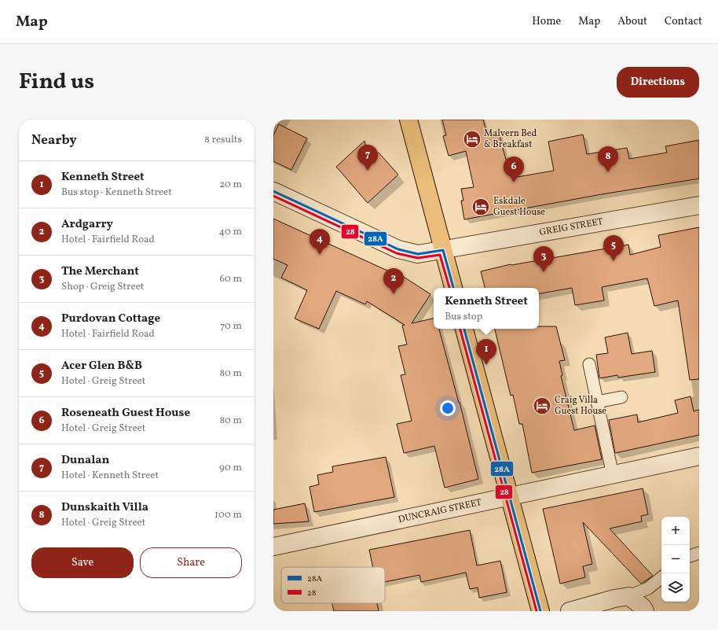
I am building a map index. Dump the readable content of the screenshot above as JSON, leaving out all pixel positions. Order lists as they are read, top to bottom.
{
  "streets": {
    "street": ["GREIG STREET", "DUNCRAIG STREET"]
  },
  "places": {
    "hotel": ["Malvern Bed & Breakfast", "Eskdale Guest House", "Craig Villa Guest House"]
  },
  "lines": ["transit line 28A", "transit line 28"],
  "legend": ["28A", "28"],
  "page": {
    "header": "Map",
    "nav": [
      "Home",
      "Map",
      "About",
      "Contact"
    ],
    "title": "Find us",
    "buttons": [
      "Directions",
      ["Save", "Share"]
    ],
    "heading": ["Nearby", "8 results"],
    "pins": [
      "7",
      "8",
      "6",
      "4",
      "5",
      "3",
      "2",
      "1"
    ],
    "list": [
      {
        "mark": "1",
        "name": "Kenneth Street",
        "note": "Bus stop · Kenneth Street",
        "value": "20 m"
      },
      {
        "mark": "2",
        "name": "Ardgarry",
        "note": "Hotel · Fairfield Road",
        "value": "40 m"
      },
      {
        "mark": "3",
        "name": "The Merchant",
        "note": "Shop · Greig Street",
        "value": "60 m"
      },
      {
        "mark": "4",
        "name": "Purdovan Cottage",
        "note": "Hotel · Fairfield Road",
        "value": "70 m"
      },
      {
        "mark": "5",
        "name": "Acer Glen B&B",
        "note": "Hotel · Greig Street",
        "value": "80 m"
      },
      {
        "mark": "6",
        "name": "Roseneath Guest House",
        "note": "Hotel · Greig Street",
        "value": "80 m"
      },
      {
        "mark": "7",
        "name": "Dunalan",
        "note": "Hotel · Kenneth Street",
        "value": "90 m"
      },
      {
        "mark": "8",
        "name": "Dunskaith Villa",
        "note": "Hotel · Greig Street",
        "value": "100 m"
      }
    ],
    "popup": ["Kenneth Street", "Bus stop"],
    "map_buttons": ["+", "−"]
  }
}
